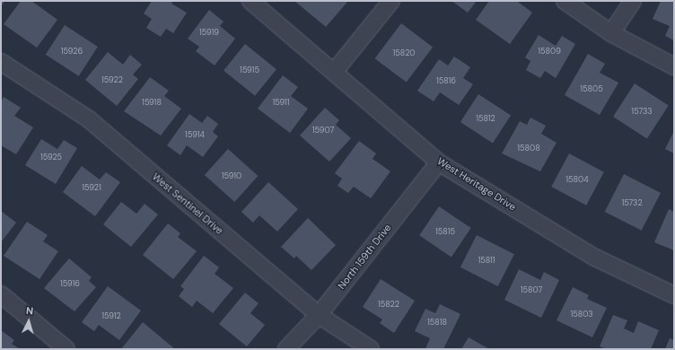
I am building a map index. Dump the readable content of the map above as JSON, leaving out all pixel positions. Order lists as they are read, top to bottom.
{
  "streets": {
    "street": ["West Heritage Drive", "West Sentinel Drive", "North 159th Drive"]
  },
  "crossings": [
    ["West Heritage Drive", "North 159th Drive"],
    ["West Sentinel Drive", "North 159th Drive"]
  ],
  "house_numbers": [
    "15919",
    "15926",
    "15809",
    "15820",
    "15915",
    "15922",
    "15816",
    "15805",
    "15918",
    "15911",
    "15733",
    "15812",
    "15907",
    "15914",
    "15808",
    "15925",
    "15910",
    "15804",
    "15921",
    "15732",
    "15815",
    "15811",
    "15916",
    "15807",
    "15822",
    "15803",
    "15912",
    "15818"
  ],
  "north": "top"
}
